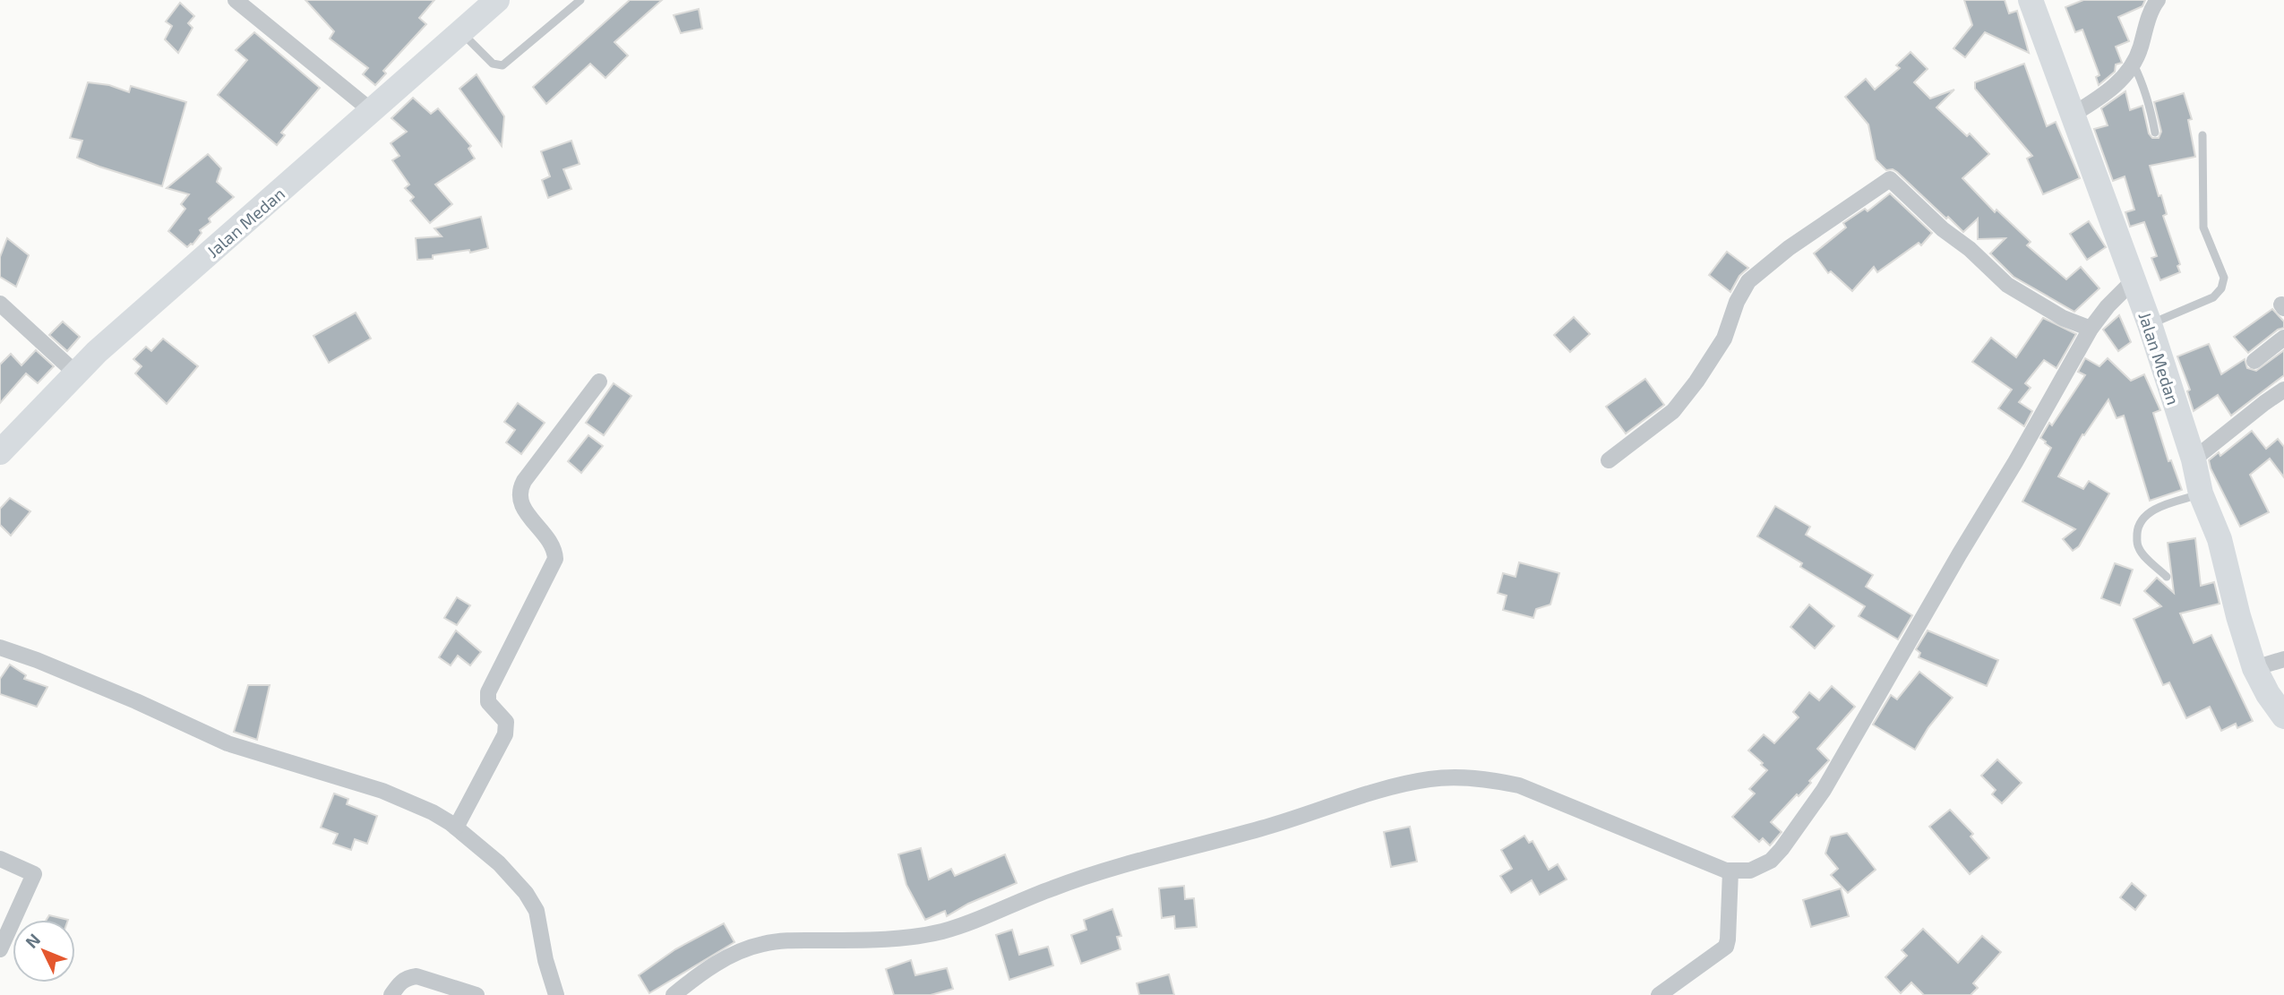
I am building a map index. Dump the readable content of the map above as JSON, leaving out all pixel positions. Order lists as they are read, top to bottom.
{
  "streets": {
    "highway": ["Jalan Medan"]
  },
  "north": "top left"
}
